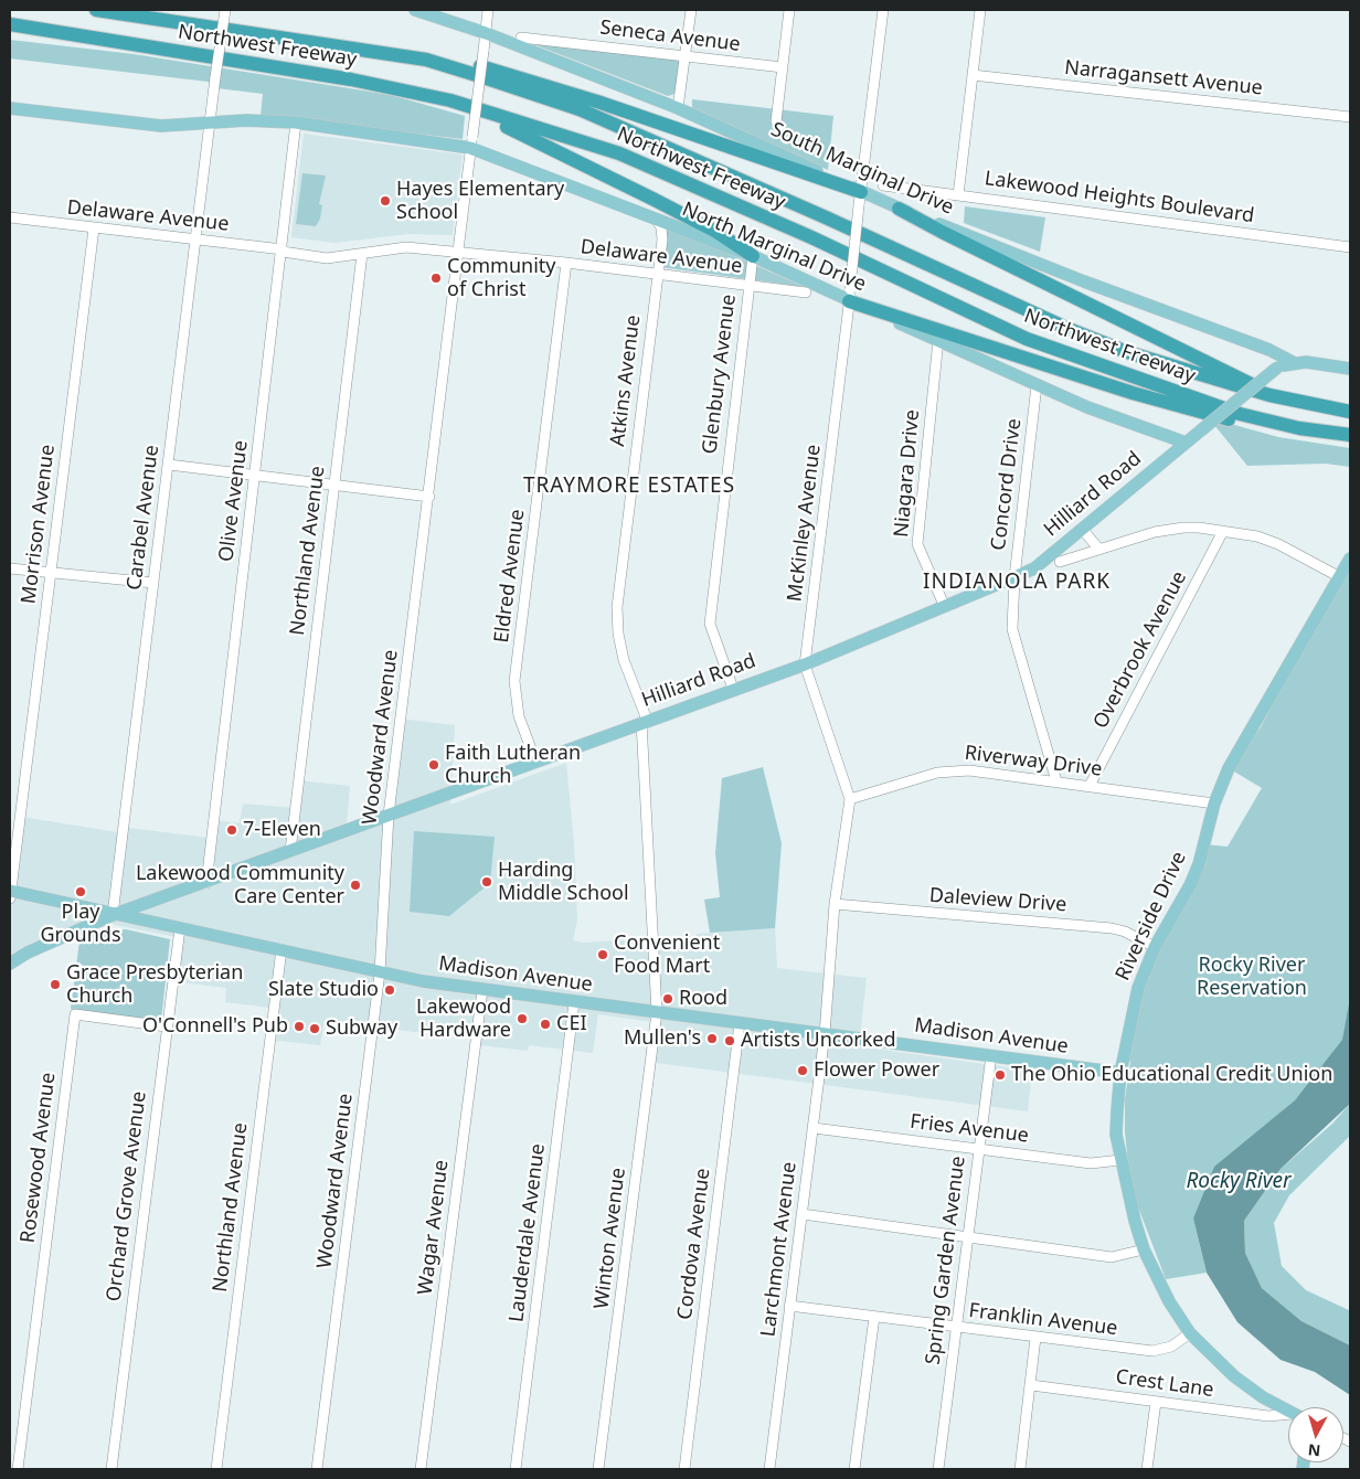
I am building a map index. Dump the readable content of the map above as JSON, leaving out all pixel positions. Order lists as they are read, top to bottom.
{
  "streets": {
    "highway": ["Northwest Freeway"],
    "main road": [
      "South Marginal Drive",
      "North Marginal Drive",
      "Hilliard Road",
      "Riverside Drive",
      "Madison Avenue"
    ],
    "street": [
      "Seneca Avenue",
      "Narragansett Avenue",
      "Lakewood Heights Boulevard",
      "Delaware Avenue",
      "Glenbury Avenue",
      "Atkins Avenue",
      "Niagara Drive",
      "Concord Drive",
      "Olive Avenue",
      "Carabel Avenue",
      "McKinley Avenue",
      "Morrison Avenue",
      "Northland Avenue",
      "Eldred Avenue",
      "Overbrook Avenue",
      "Woodward Avenue",
      "Riverway Drive",
      "Daleview Drive",
      "Fries Avenue",
      "Rosewood Avenue",
      "Orchard Grove Avenue",
      "Wagar Avenue",
      "Lauderdale Avenue",
      "Winton Avenue",
      "Cordova Avenue",
      "Larchmont Avenue",
      "Spring Garden Avenue",
      "Franklin Avenue",
      "Crest Lane"
    ]
  },
  "crossings": [
    ["South Marginal Drive", "Hilliard Road"],
    ["South Marginal Drive", "McKinley Avenue"],
    ["South Marginal Drive", "Woodward Avenue"],
    ["Delaware Avenue", "Glenbury Avenue"],
    ["Delaware Avenue", "Atkins Avenue"],
    ["Delaware Avenue", "Olive Avenue"],
    ["Delaware Avenue", "Carabel Avenue"],
    ["Delaware Avenue", "Morrison Avenue"],
    ["Delaware Avenue", "Northland Avenue"],
    ["Delaware Avenue", "Eldred Avenue"],
    ["Delaware Avenue", "Woodward Avenue"],
    ["North Marginal Drive", "Glenbury Avenue"],
    ["North Marginal Drive", "Atkins Avenue"],
    ["North Marginal Drive", "Niagara Drive"],
    ["North Marginal Drive", "Concord Drive"],
    ["North Marginal Drive", "Hilliard Road"],
    ["North Marginal Drive", "Olive Avenue"],
    ["North Marginal Drive", "McKinley Avenue"],
    ["North Marginal Drive", "Woodward Avenue"],
    ["Glenbury Avenue", "Hilliard Road"],
    ["Atkins Avenue", "Hilliard Road"],
    ["Atkins Avenue", "Madison Avenue"],
    ["Atkins Avenue", "Winton Avenue"],
    ["Niagara Drive", "Hilliard Road"],
    ["Concord Drive", "Hilliard Road"],
    ["Concord Drive", "Riverway Drive"],
    ["Hilliard Road", "Olive Avenue"],
    ["Hilliard Road", "Carabel Avenue"],
    ["Hilliard Road", "McKinley Avenue"],
    ["Hilliard Road", "Northland Avenue"],
    ["Hilliard Road", "Eldred Avenue"],
    ["Hilliard Road", "Woodward Avenue"],
    ["Hilliard Road", "Madison Avenue"],
    ["Carabel Avenue", "Madison Avenue"],
    ["McKinley Avenue", "Riverway Drive"],
    ["McKinley Avenue", "Daleview Drive"],
    ["McKinley Avenue", "Madison Avenue"],
    ["McKinley Avenue", "Larchmont Avenue"],
    ["Morrison Avenue", "Madison Avenue"],
    ["Northland Avenue", "Madison Avenue"],
    ["Overbrook Avenue", "Riverway Drive"],
    ["Woodward Avenue", "Madison Avenue"],
    ["Riverway Drive", "Riverside Drive"],
    ["Daleview Drive", "Riverside Drive"],
    ["Riverside Drive", "Madison Avenue"],
    ["Riverside Drive", "Fries Avenue"],
    ["Riverside Drive", "Franklin Avenue"],
    ["Madison Avenue", "Orchard Grove Avenue"],
    ["Madison Avenue", "Wagar Avenue"],
    ["Madison Avenue", "Lauderdale Avenue"],
    ["Madison Avenue", "Winton Avenue"],
    ["Madison Avenue", "Cordova Avenue"],
    ["Madison Avenue", "Larchmont Avenue"],
    ["Madison Avenue", "Spring Garden Avenue"],
    ["Fries Avenue", "Larchmont Avenue"],
    ["Fries Avenue", "Spring Garden Avenue"],
    ["Rosewood Avenue", "Orchard Grove Avenue"],
    ["Larchmont Avenue", "Franklin Avenue"],
    ["Spring Garden Avenue", "Franklin Avenue"]
  ],
  "districts": ["TRAYMORE ESTATES", "INDIANOLA PARK"],
  "water": ["Rocky River"],
  "parks": ["Rocky River Reservation"],
  "places": [
    "Hayes Elementary School",
    "Community of Christ",
    "Faith Lutheran Church",
    "7-Eleven",
    "Harding Middle School",
    "Lakewood Community Care Center",
    "Play Grounds",
    "Convenient Food Mart",
    "Grace Presbyterian Church",
    "Slate Studio",
    "Rood",
    "Lakewood Hardware",
    "CEI",
    "O'Connell's Pub",
    "Subway",
    "Mullen's",
    "Artists Uncorked",
    "Flower Power",
    "The Ohio Educational Credit Union"
  ],
  "north": "bottom"
}
